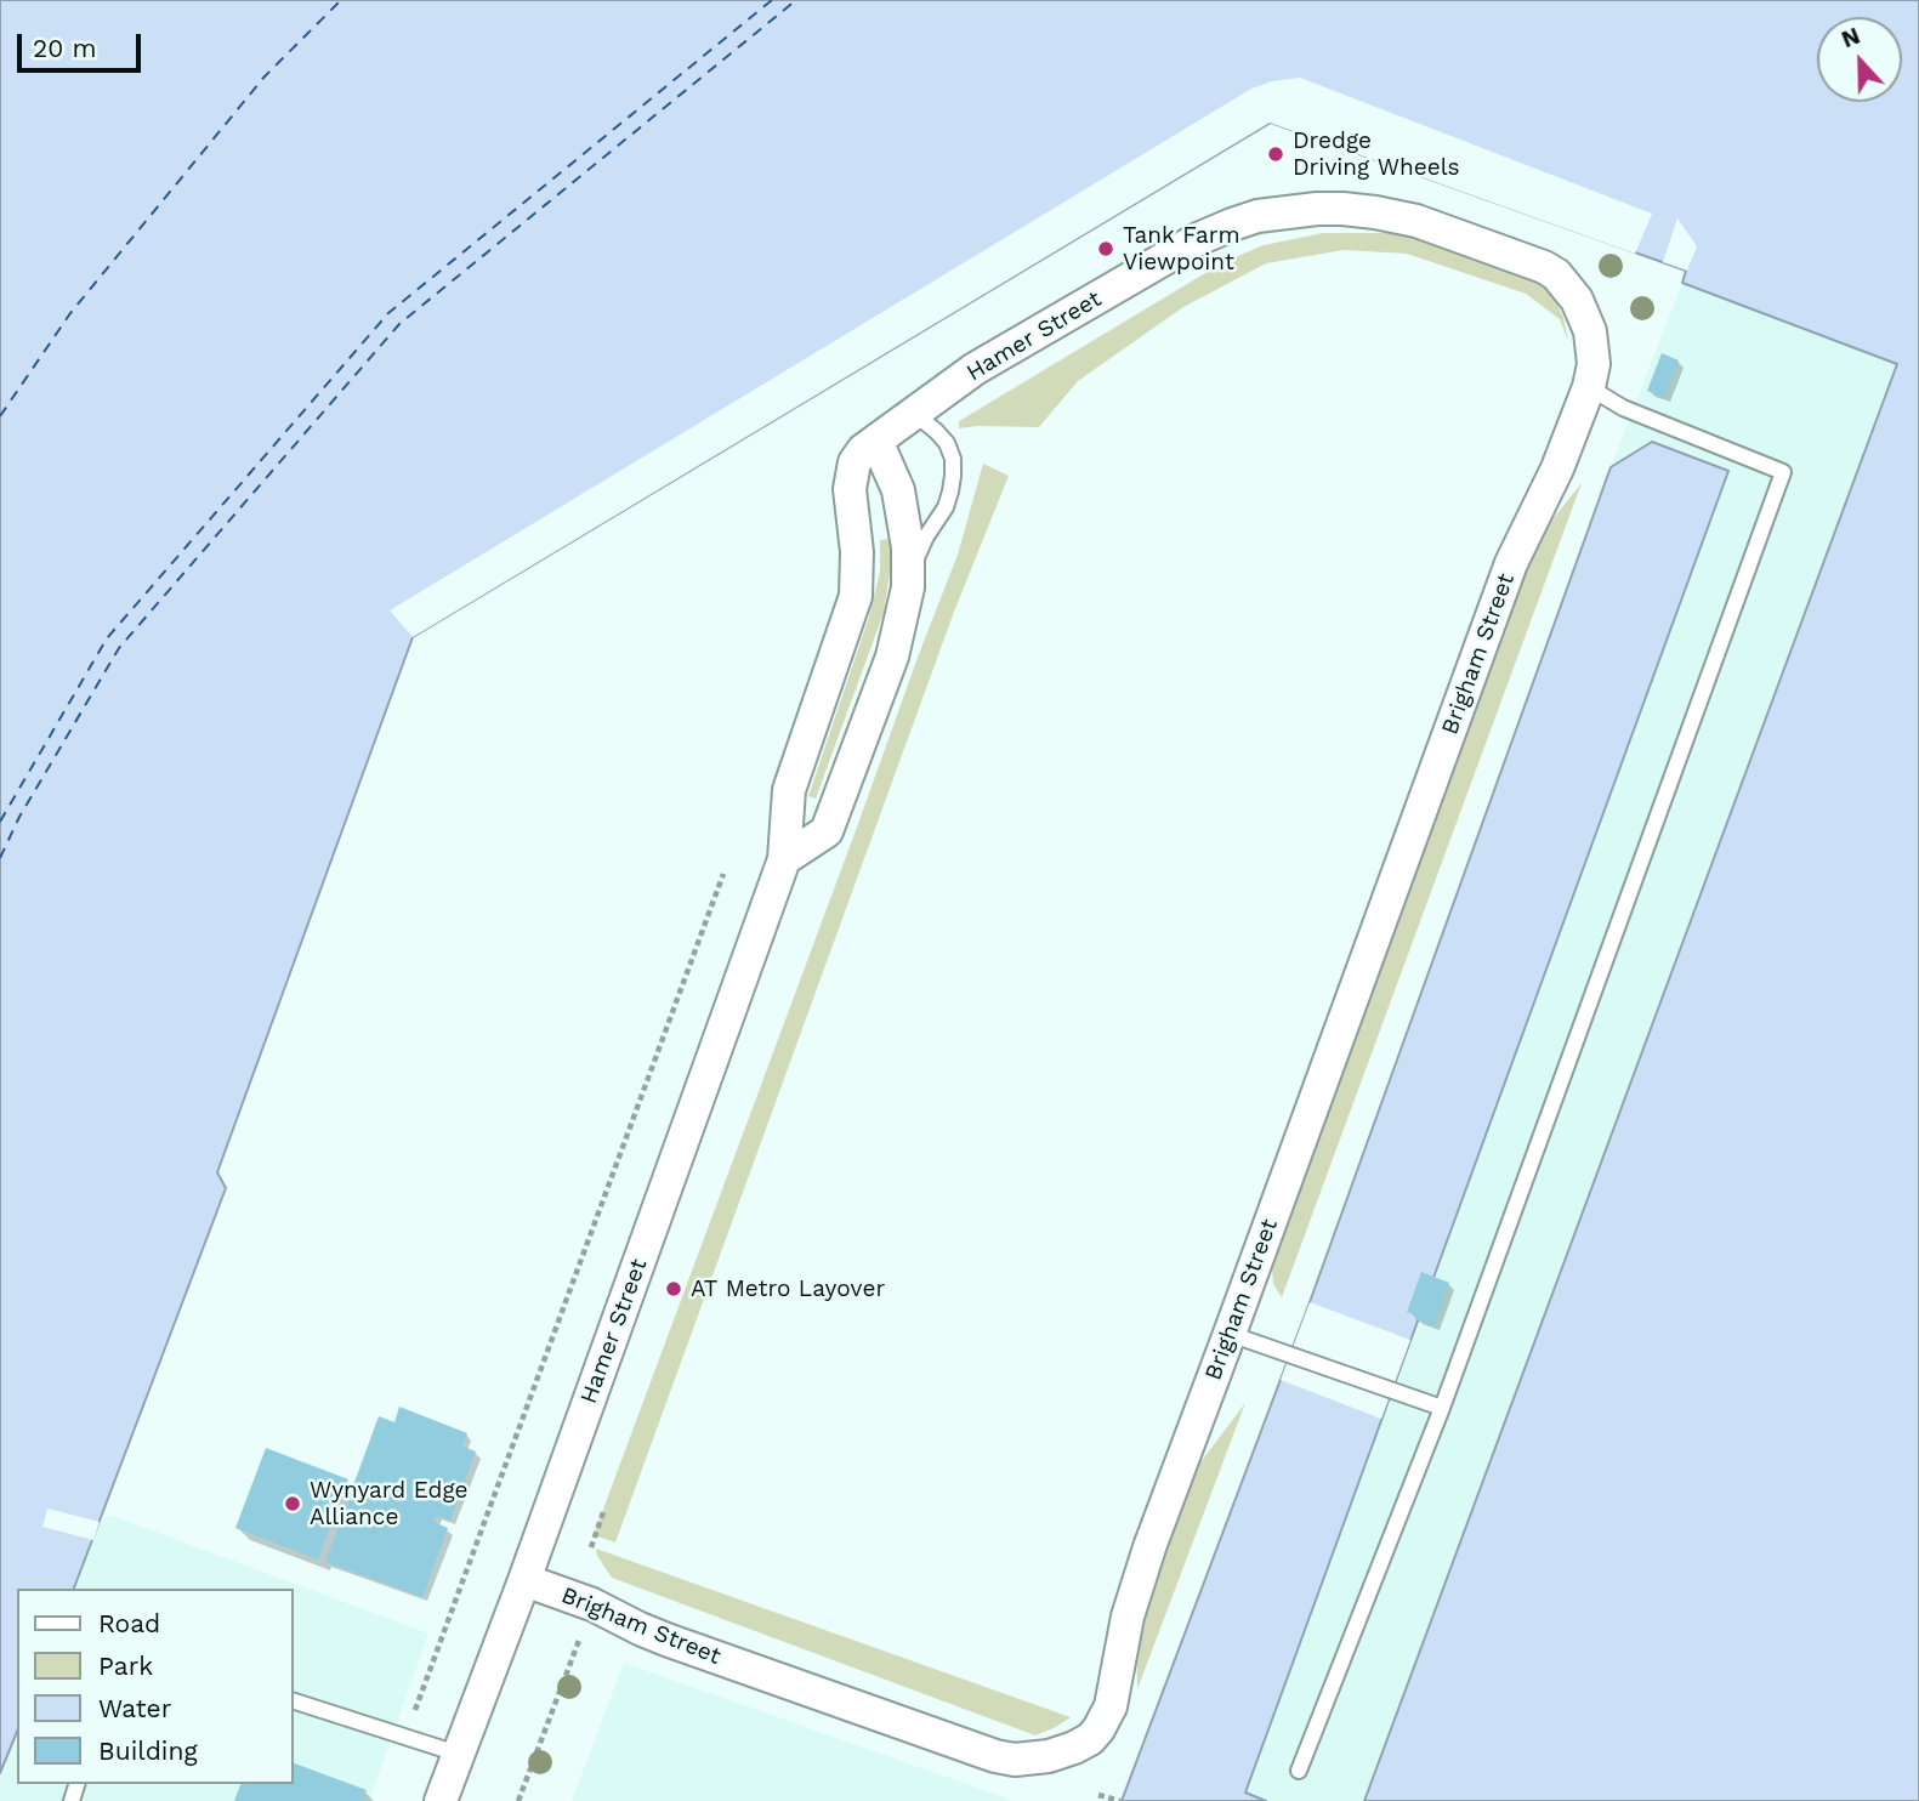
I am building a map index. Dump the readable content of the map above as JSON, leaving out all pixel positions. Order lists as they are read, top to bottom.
{
  "streets": {
    "street": ["Hamer Street", "Brigham Street"]
  },
  "crossings": [
    ["Hamer Street", "Brigham Street"]
  ],
  "places": [
    "Dredge Driving Wheels",
    "Tank Farm Viewpoint",
    "AT Metro Layover",
    "Wynyard Edge Alliance"
  ],
  "legend": [
    "Road",
    "Park",
    "Water",
    "Building"
  ],
  "scale_bar": "20 m",
  "north": "top"
}
